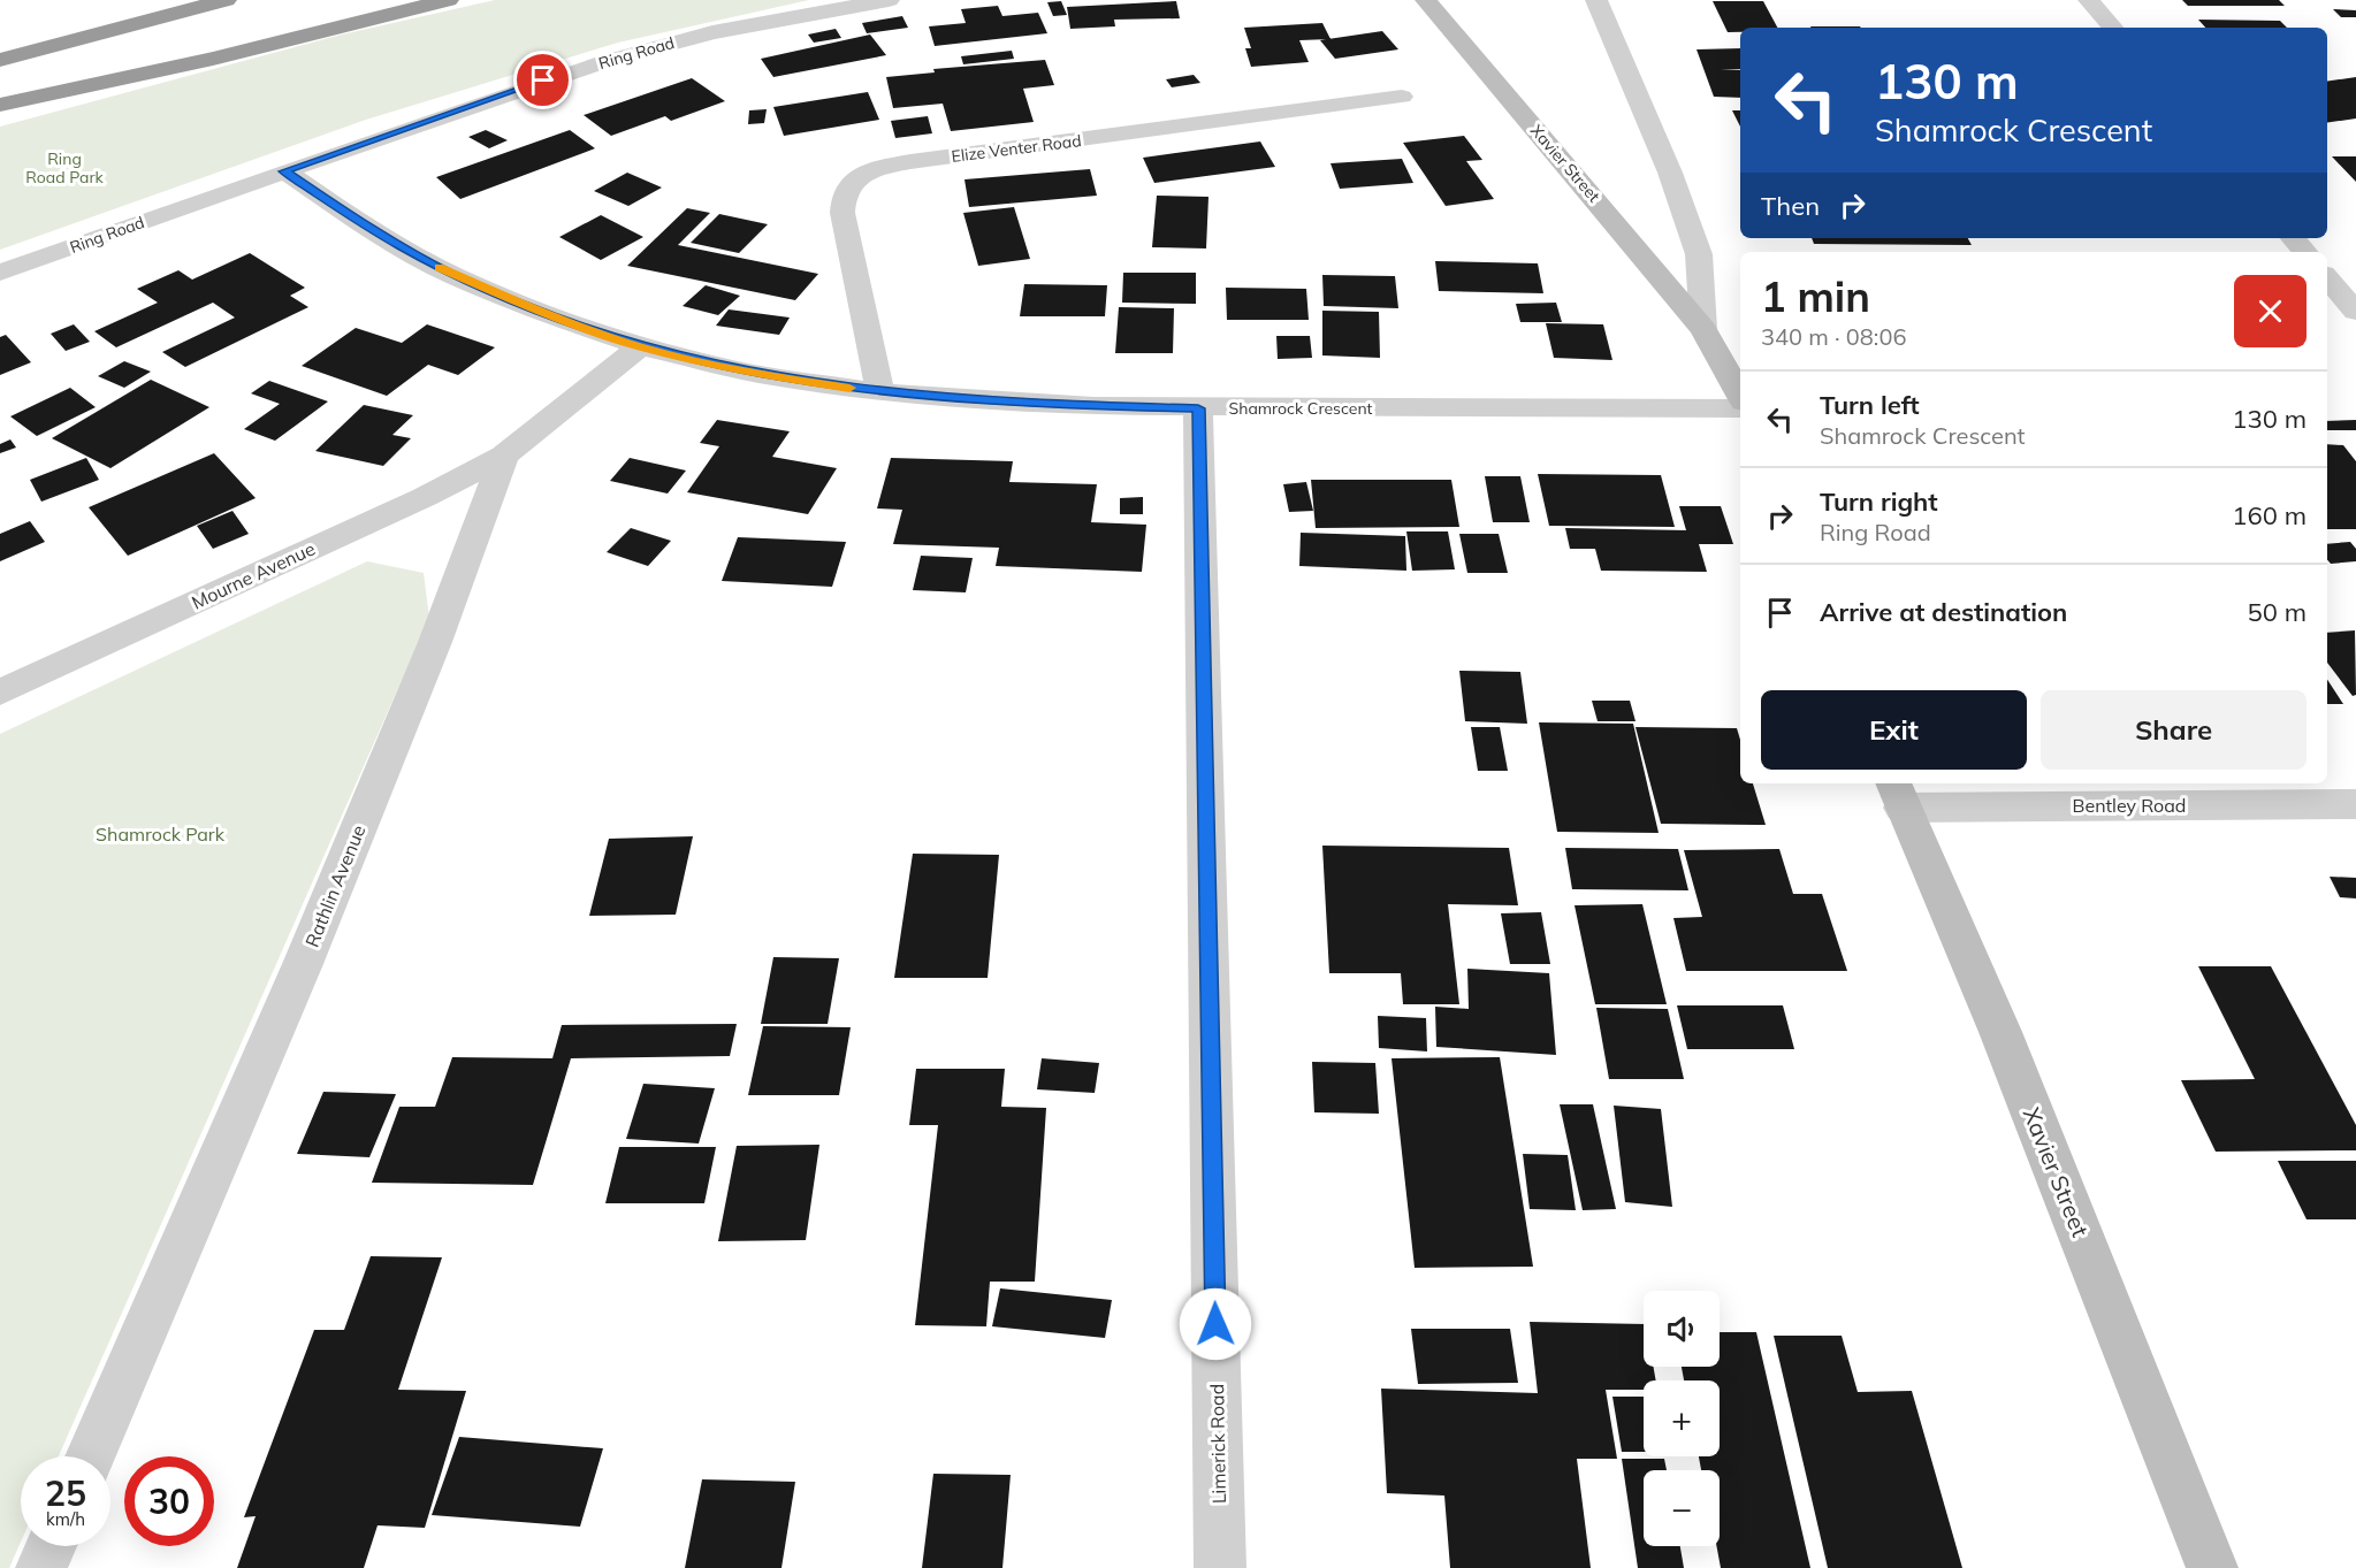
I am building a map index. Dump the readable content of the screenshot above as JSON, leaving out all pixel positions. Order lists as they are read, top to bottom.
{
  "streets": {
    "main road": ["Xavier Street"],
    "street": [
      "Ring Road",
      "Elize Venter Road",
      "Shamrock Crescent",
      "Mourne Avenue",
      "Bentley Road",
      "Rathlin Avenue",
      "Limerick Road"
    ]
  },
  "crossings": [
    ["Ring Road", "Shamrock Crescent"],
    ["Elize Venter Road", "Shamrock Crescent"],
    ["Xavier Street", "Bentley Road"],
    ["Shamrock Crescent", "Limerick Road"],
    ["Mourne Avenue", "Rathlin Avenue"]
  ],
  "parks": ["Ring Road Park", "Shamrock Park"],
  "page": {
    "turn": ["130 m", "Shamrock Crescent"],
    "then": "Then",
    "heading": ["1 min", "340 m · 08:06"],
    "list": [
      {
        "name": "Turn left",
        "note": "Shamrock Crescent",
        "value": "130 m"
      },
      {
        "name": "Turn right",
        "note": "Ring Road",
        "value": "160 m"
      },
      {
        "name": "Arrive at destination",
        "value": "50 m"
      }
    ],
    "buttons": ["Exit", "Share"],
    "map_buttons": ["+", "−"],
    "speed": "25 km/h",
    "limit": "30"
  }
}
